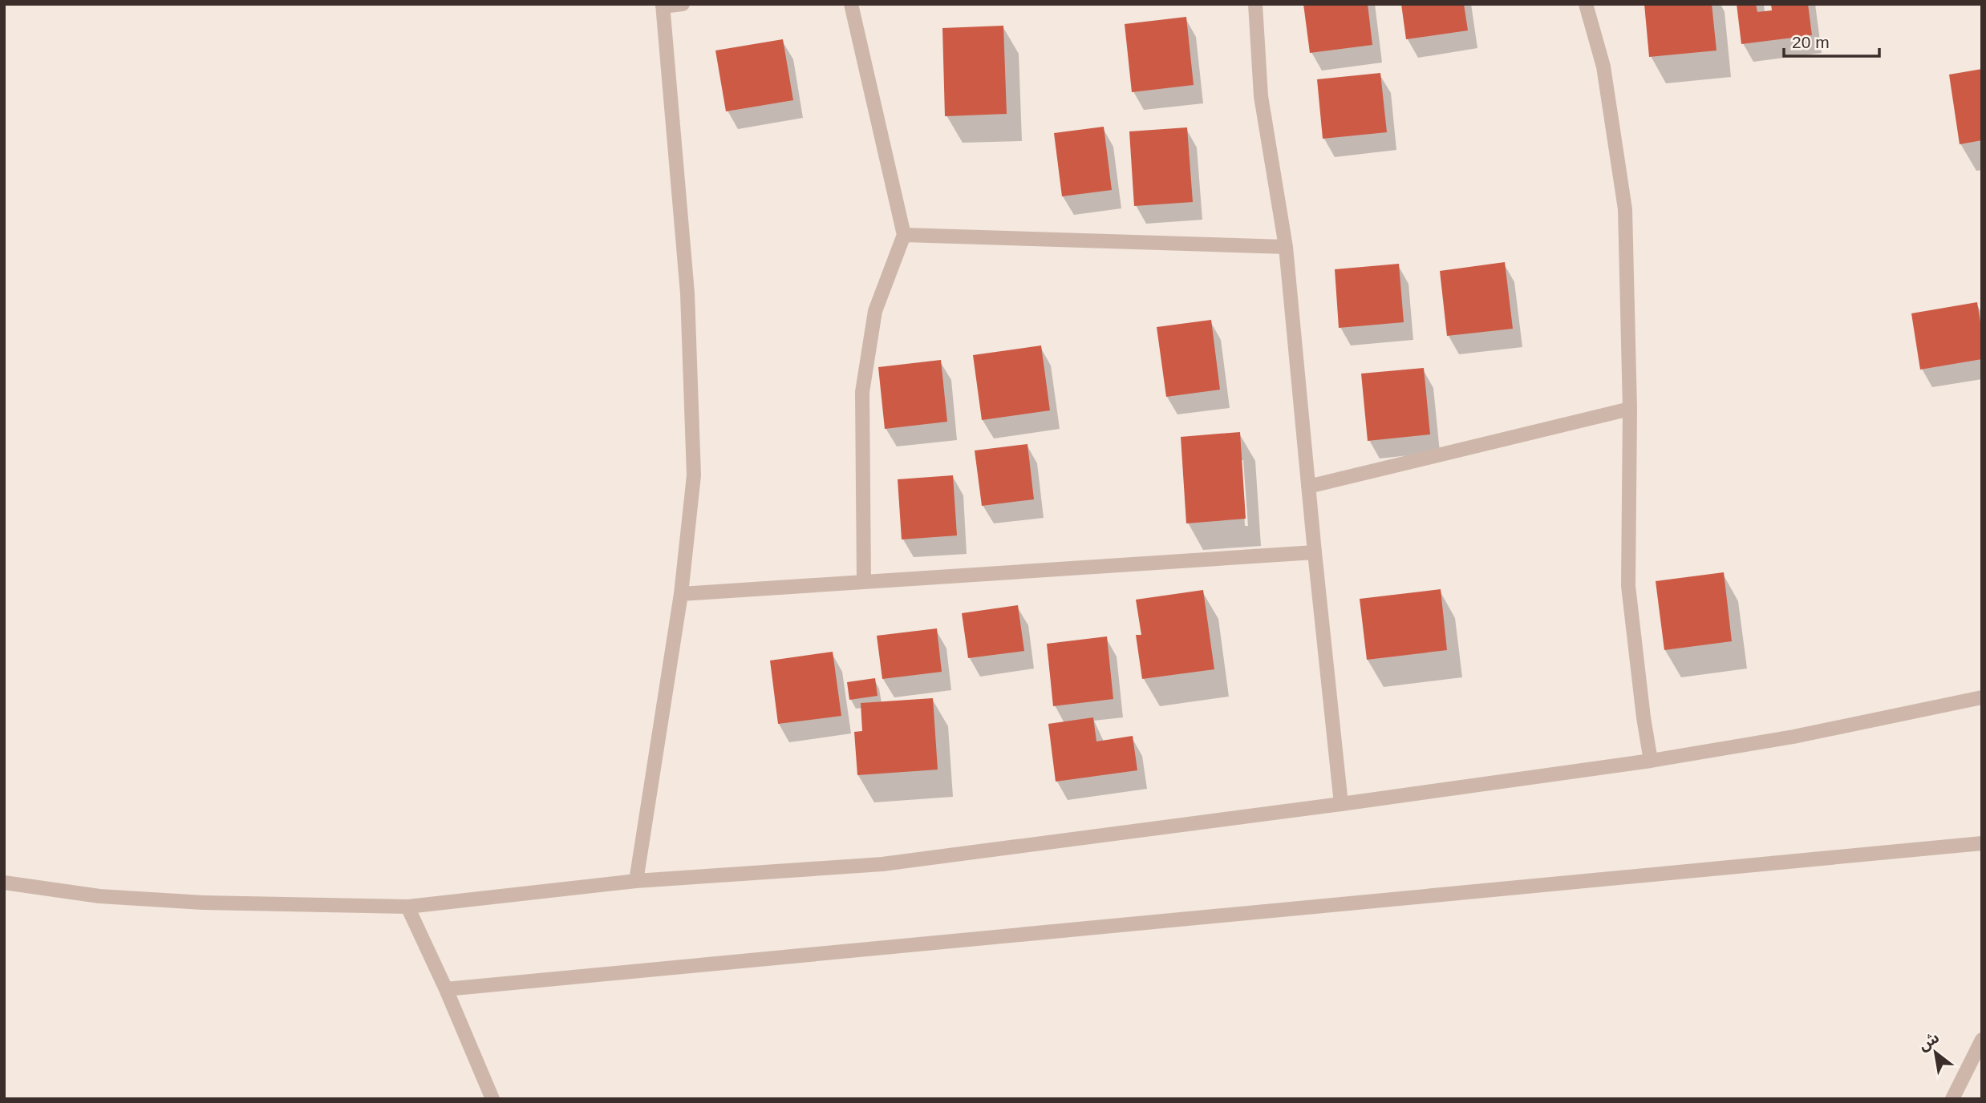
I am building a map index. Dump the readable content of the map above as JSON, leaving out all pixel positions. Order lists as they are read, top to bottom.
{
  "scale_bar": "20 m",
  "north": "top left"
}
